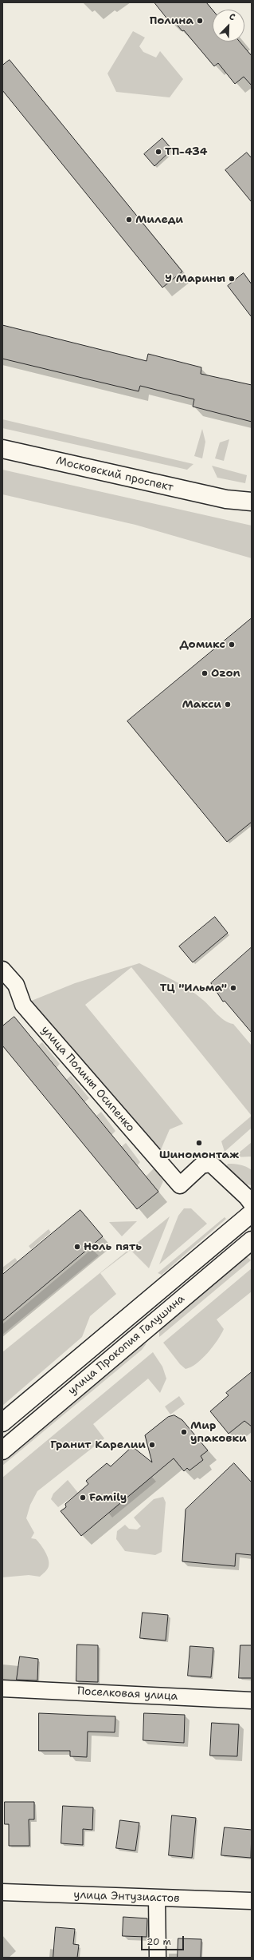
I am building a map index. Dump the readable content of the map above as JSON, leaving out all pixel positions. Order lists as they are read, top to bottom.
{
  "streets": {
    "main road": ["Московский проспект", "улица Прокопия Галушина"],
    "street": ["улица Полины Осипенко", "Поселковая улица", "улица Энтузиастов"]
  },
  "places": [
    "Полина",
    "ТП-434",
    "Миледи",
    "У Марины",
    "Домикс",
    "Ozon",
    "Макси",
    "ТЦ \"Ильма\"",
    "Шиномонтаж",
    "Ноль пять",
    "Мир упаковки",
    "Гранит Карелии",
    "Family"
  ],
  "scale_bar": "20 m",
  "north": "top right"
}
